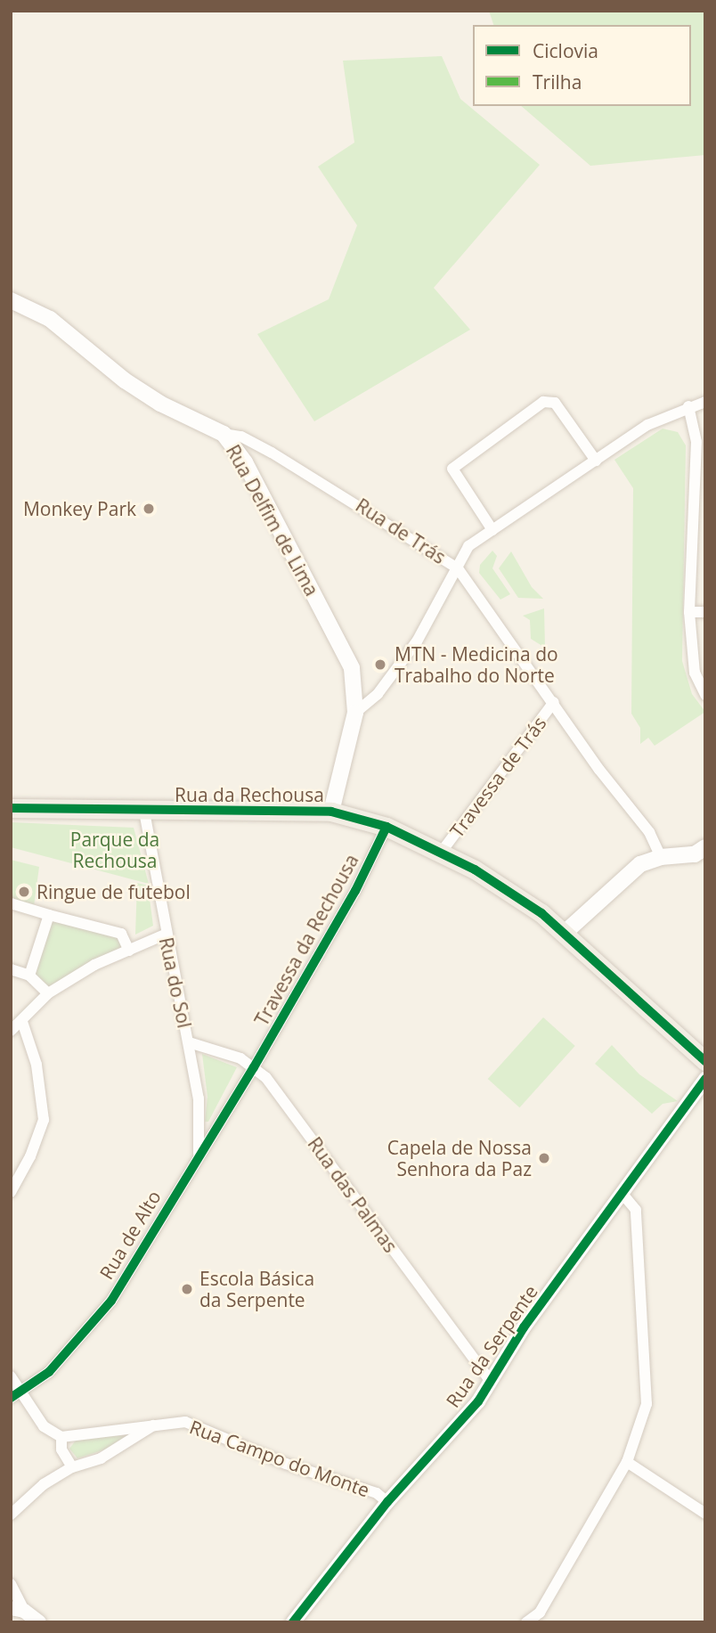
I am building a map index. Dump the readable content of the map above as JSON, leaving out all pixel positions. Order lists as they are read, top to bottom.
{
  "streets": {
    "main road": ["Rua Delfim de Lima", "Rua da Rechousa"],
    "street": [
      "Rua de Trás",
      "Travessa de Trás",
      "Travessa da Rechousa",
      "Rua do Sol",
      "Rua das Palmas",
      "Rua de Alto",
      "Rua da Serpente",
      "Rua Campo do Monte"
    ]
  },
  "crossings": [
    ["Rua Delfim de Lima", "Rua de Trás"],
    ["Rua Delfim de Lima", "Rua da Rechousa"],
    ["Rua de Trás", "Travessa de Trás"],
    ["Travessa de Trás", "Rua da Rechousa"],
    ["Rua da Rechousa", "Travessa da Rechousa"],
    ["Rua da Rechousa", "Rua do Sol"],
    ["Travessa da Rechousa", "Rua das Palmas"],
    ["Travessa da Rechousa", "Rua de Alto"],
    ["Rua do Sol", "Rua das Palmas"],
    ["Rua do Sol", "Rua de Alto"],
    ["Rua das Palmas", "Rua de Alto"],
    ["Rua das Palmas", "Rua da Serpente"],
    ["Rua da Serpente", "Rua Campo do Monte"]
  ],
  "parks": ["Parque da Rechousa"],
  "places": [
    "Monkey Park",
    "MTN - Medicina do Trabalho do Norte",
    "Ringue de futebol",
    "Capela de Nossa Senhora da Paz",
    "Escola Básica da Serpente"
  ],
  "legend": ["Ciclovia", "Trilha"]
}
